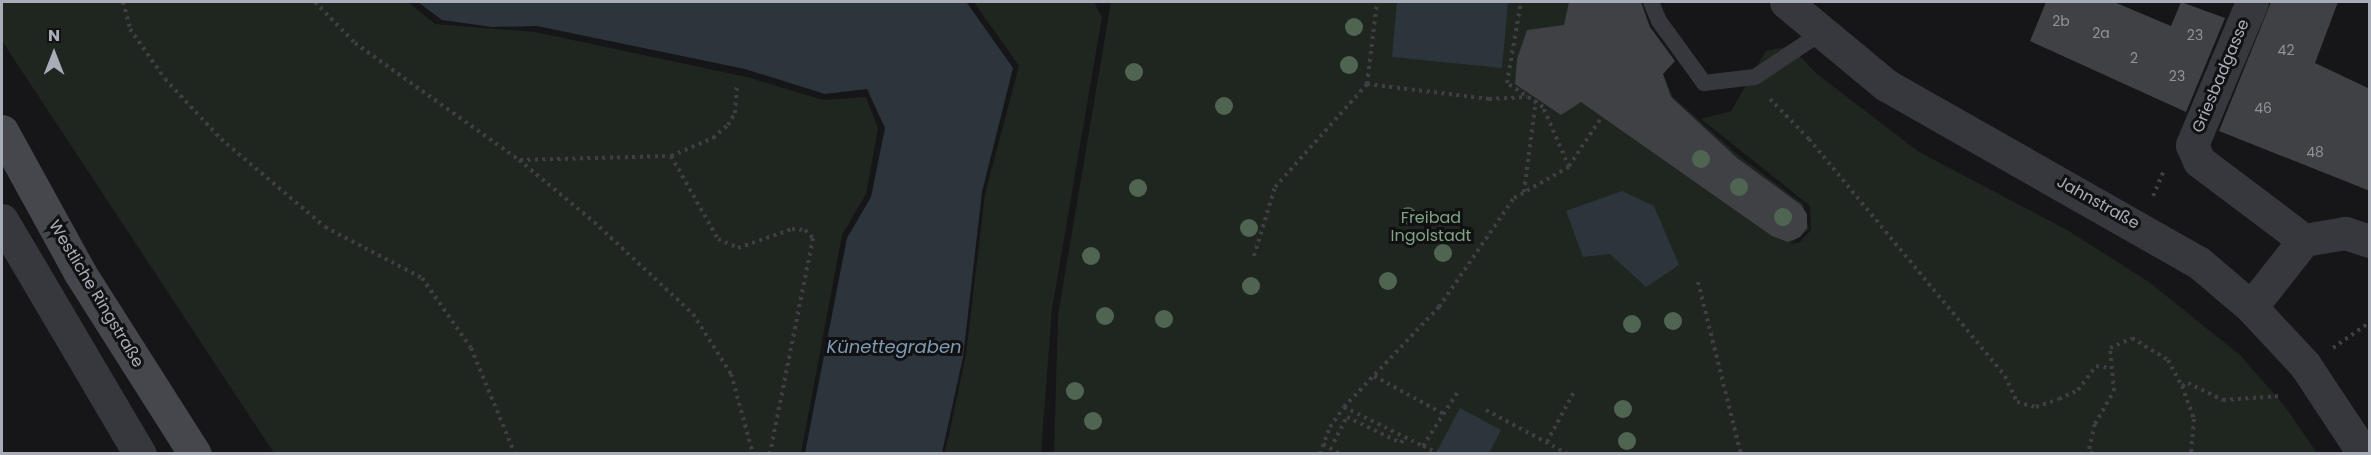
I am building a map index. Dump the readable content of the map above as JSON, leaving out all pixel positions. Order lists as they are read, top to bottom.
{
  "streets": {
    "main road": ["Westliche Ringstraße"],
    "street": ["Griesbadgasse", "Jahnstraße"]
  },
  "water": ["Künettegraben"],
  "parks": ["Freibad Ingolstadt"],
  "house_numbers": [
    "2b",
    "2a",
    "23",
    "42",
    "2",
    "23",
    "46",
    "48"
  ],
  "north": "top"
}
